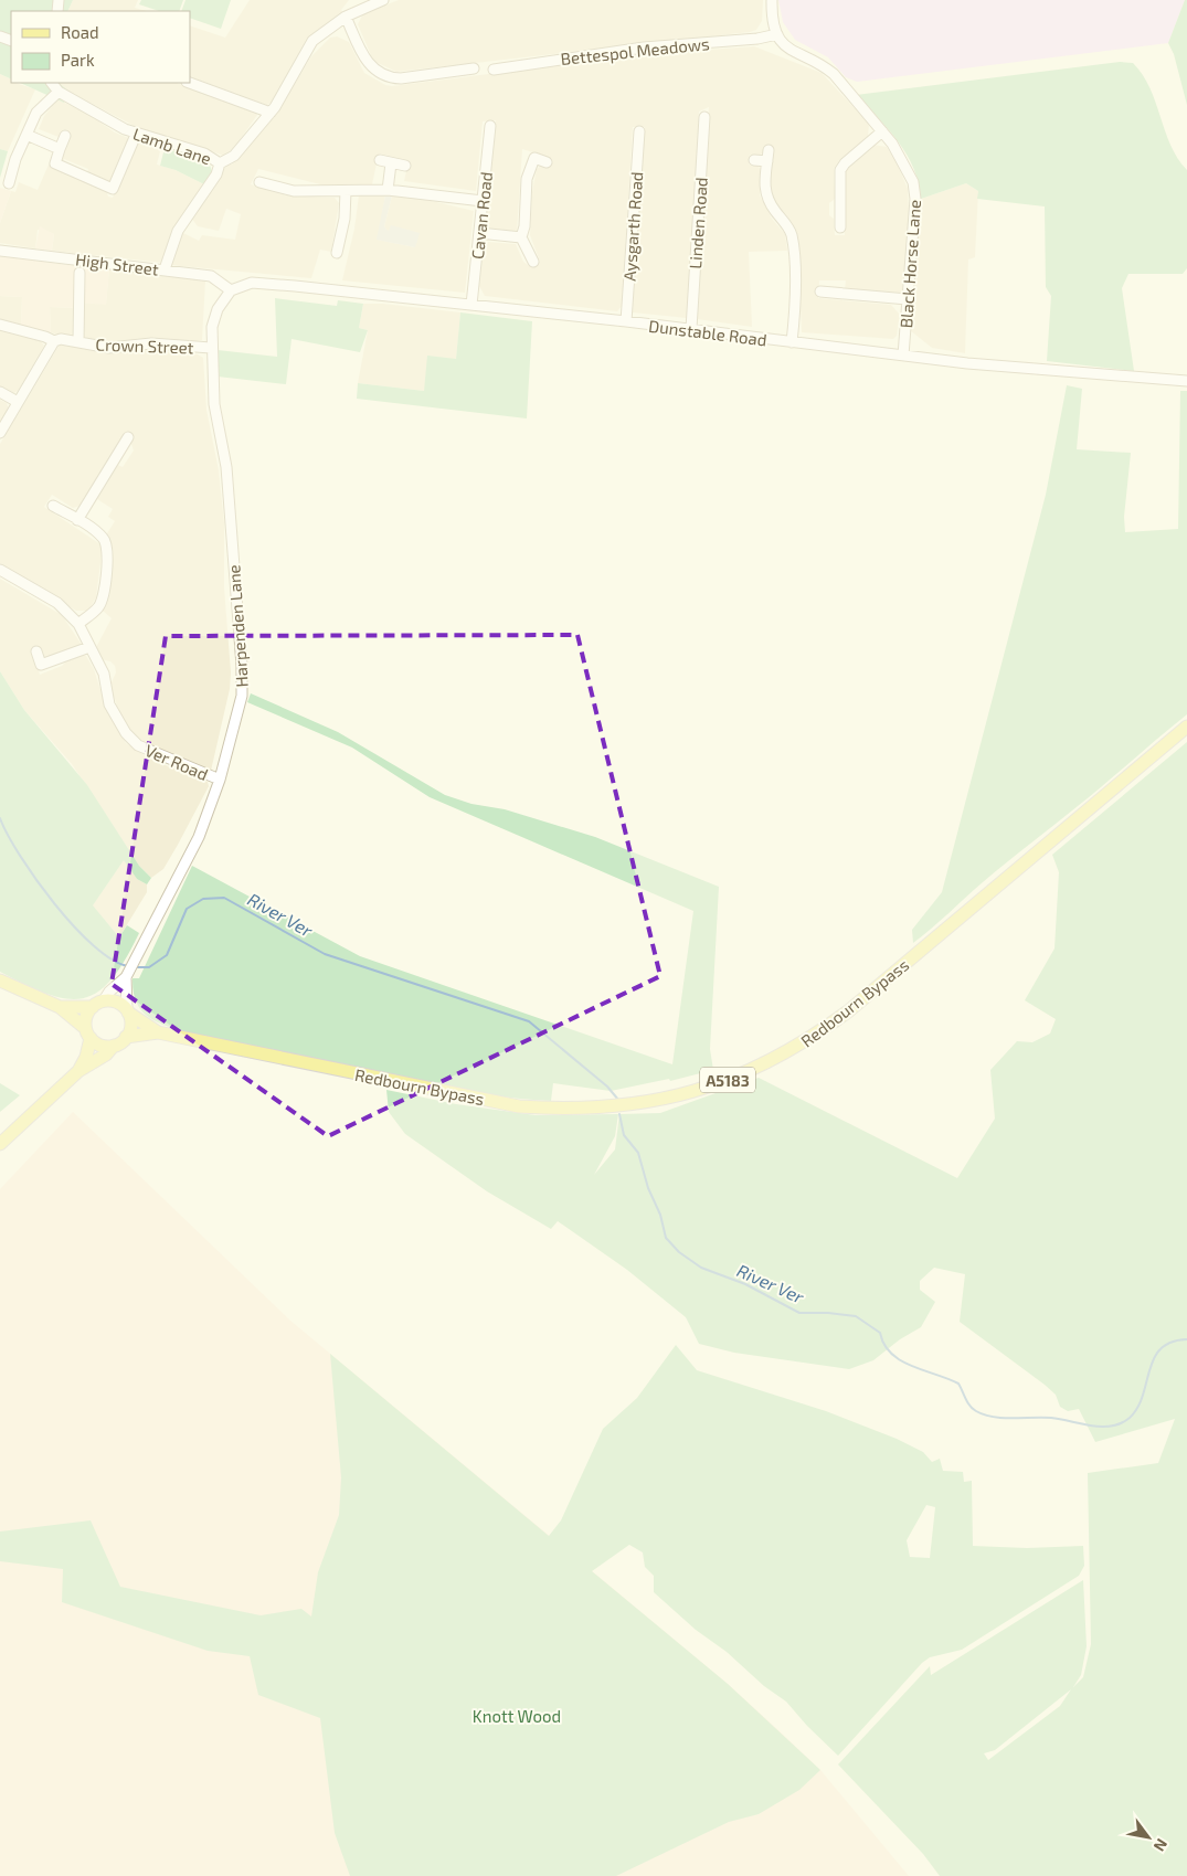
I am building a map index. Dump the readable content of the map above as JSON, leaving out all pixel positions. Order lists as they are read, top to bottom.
{
  "streets": {
    "main road": ["Redbourn Bypass", "A5183"],
    "street": [
      "Bettespol Meadows",
      "Lamb Lane",
      "Cavan Road",
      "Linden Road",
      "Aysgarth Road",
      "High Street",
      "Black Horse Lane",
      "Dunstable Road",
      "Crown Street",
      "Harpenden Lane",
      "Ver Road"
    ]
  },
  "crossings": [
    ["Bettespol Meadows", "Black Horse Lane"],
    ["Lamb Lane", "High Street"],
    ["Cavan Road", "Dunstable Road"],
    ["Linden Road", "Dunstable Road"],
    ["Aysgarth Road", "Dunstable Road"],
    ["High Street", "Dunstable Road"],
    ["High Street", "Crown Street"],
    ["High Street", "Harpenden Lane"],
    ["Black Horse Lane", "Dunstable Road"],
    ["Dunstable Road", "Harpenden Lane"],
    ["Crown Street", "Harpenden Lane"],
    ["Harpenden Lane", "Ver Road"],
    ["Harpenden Lane", "Redbourn Bypass"]
  ],
  "water": ["River Ver"],
  "parks": ["Knott Wood"],
  "legend": ["Road", "Park"],
  "north": "bottom right"
}
